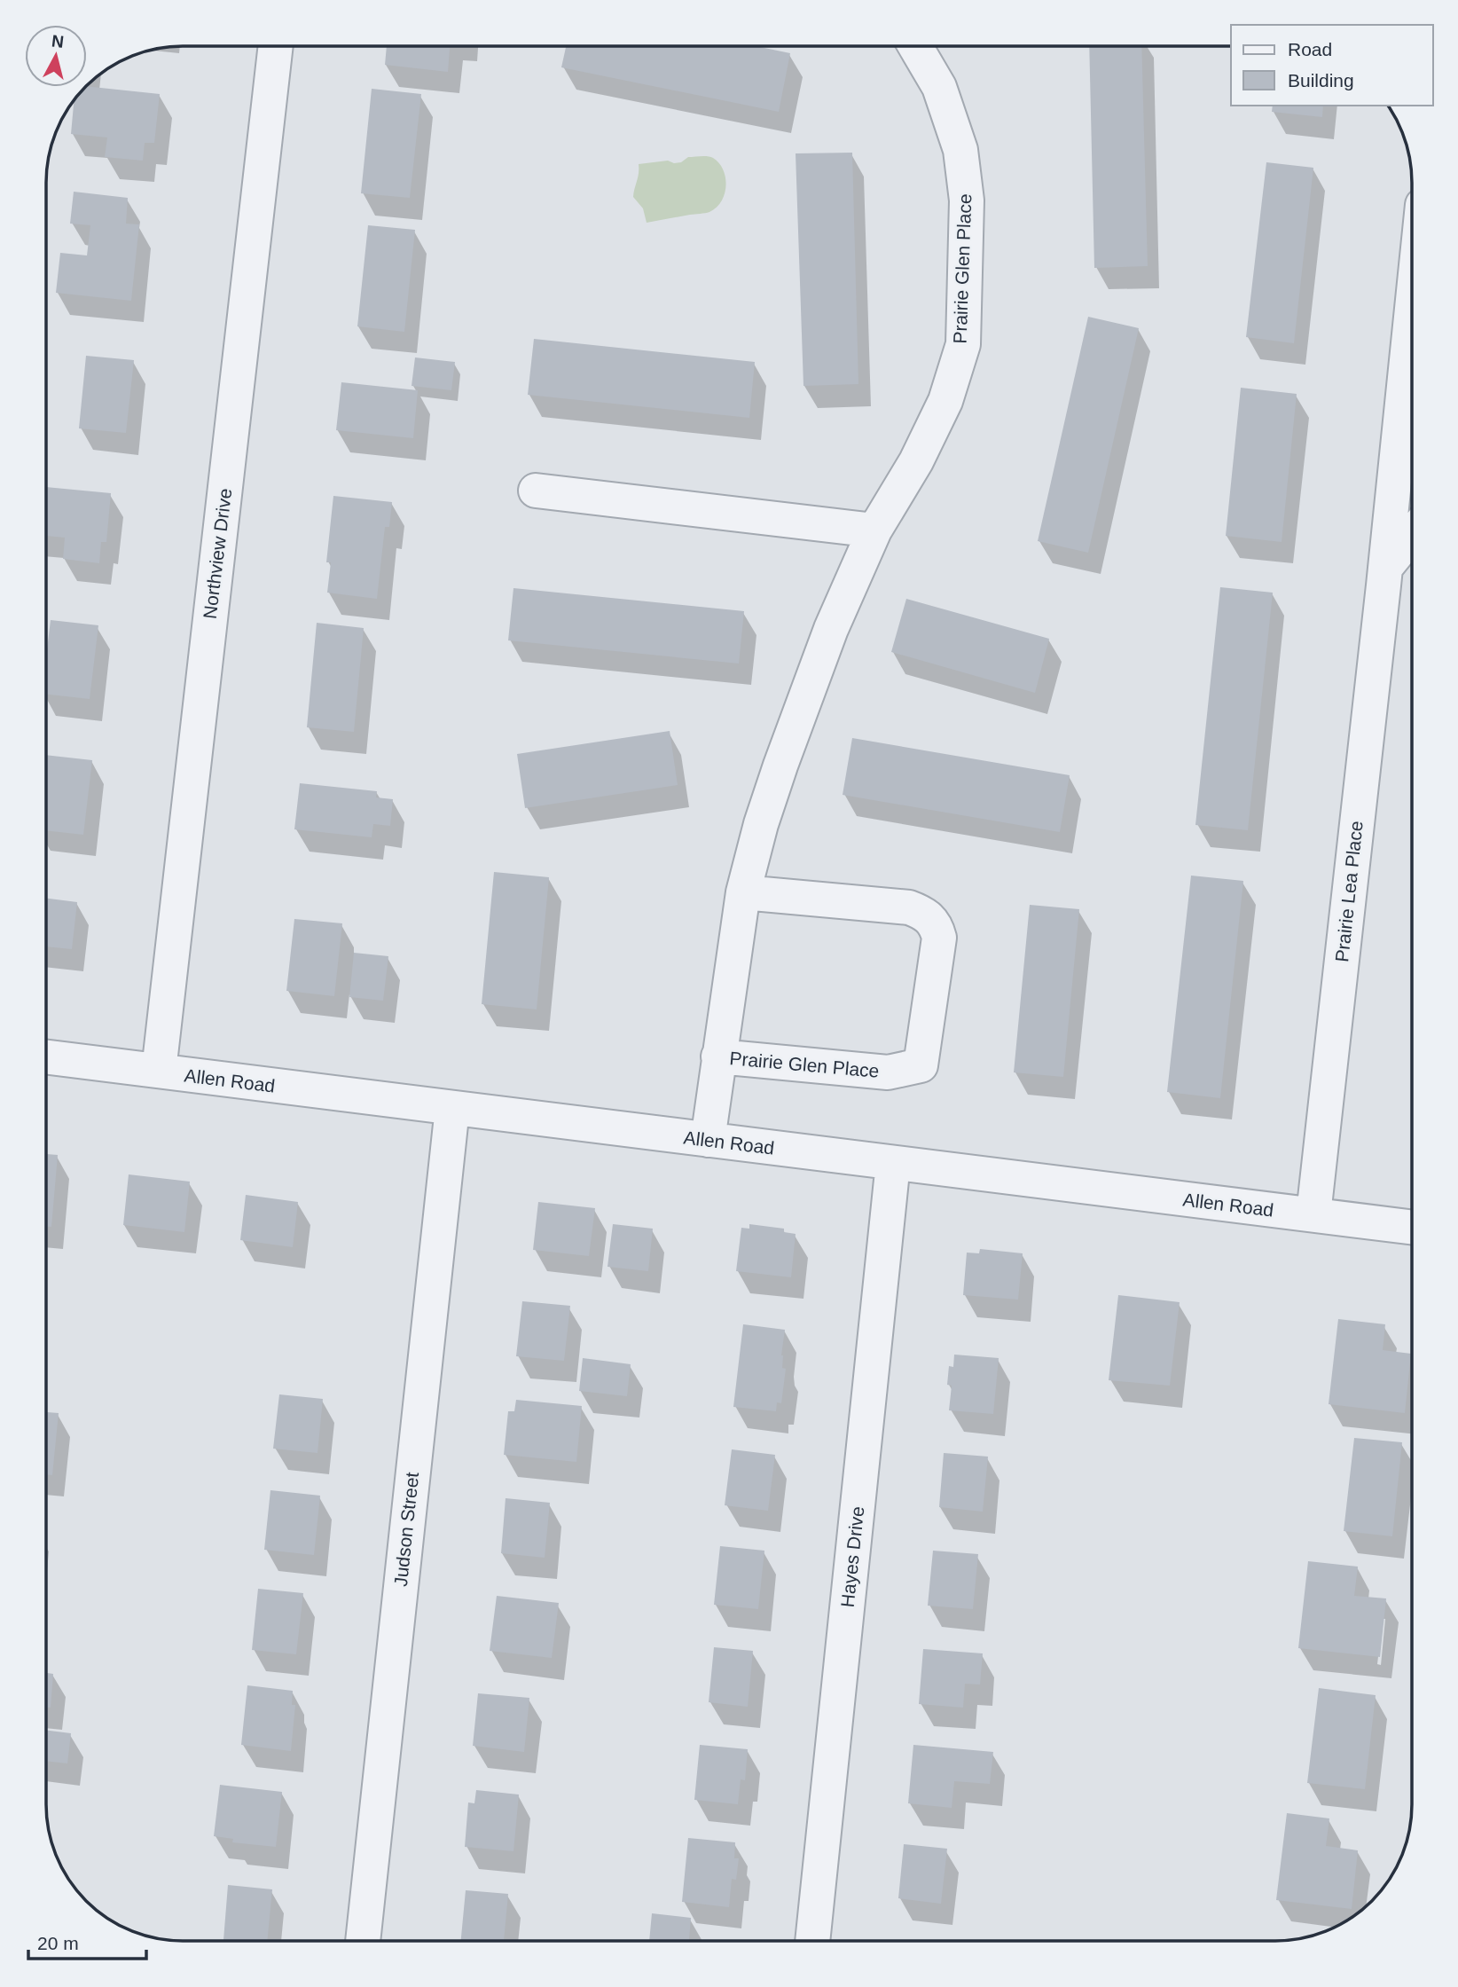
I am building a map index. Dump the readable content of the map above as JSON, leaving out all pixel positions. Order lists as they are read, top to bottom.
{
  "streets": {
    "street": [
      "Prairie Glen Place",
      "Northview Drive",
      "Prairie Lea Place",
      "Allen Road",
      "Judson Street",
      "Hayes Drive"
    ]
  },
  "crossings": [
    ["Prairie Glen Place", "Allen Road"],
    ["Northview Drive", "Allen Road"],
    ["Prairie Lea Place", "Allen Road"],
    ["Allen Road", "Judson Street"],
    ["Allen Road", "Hayes Drive"]
  ],
  "legend": ["Road", "Building"],
  "scale_bar": "20 m",
  "north": "top"
}
